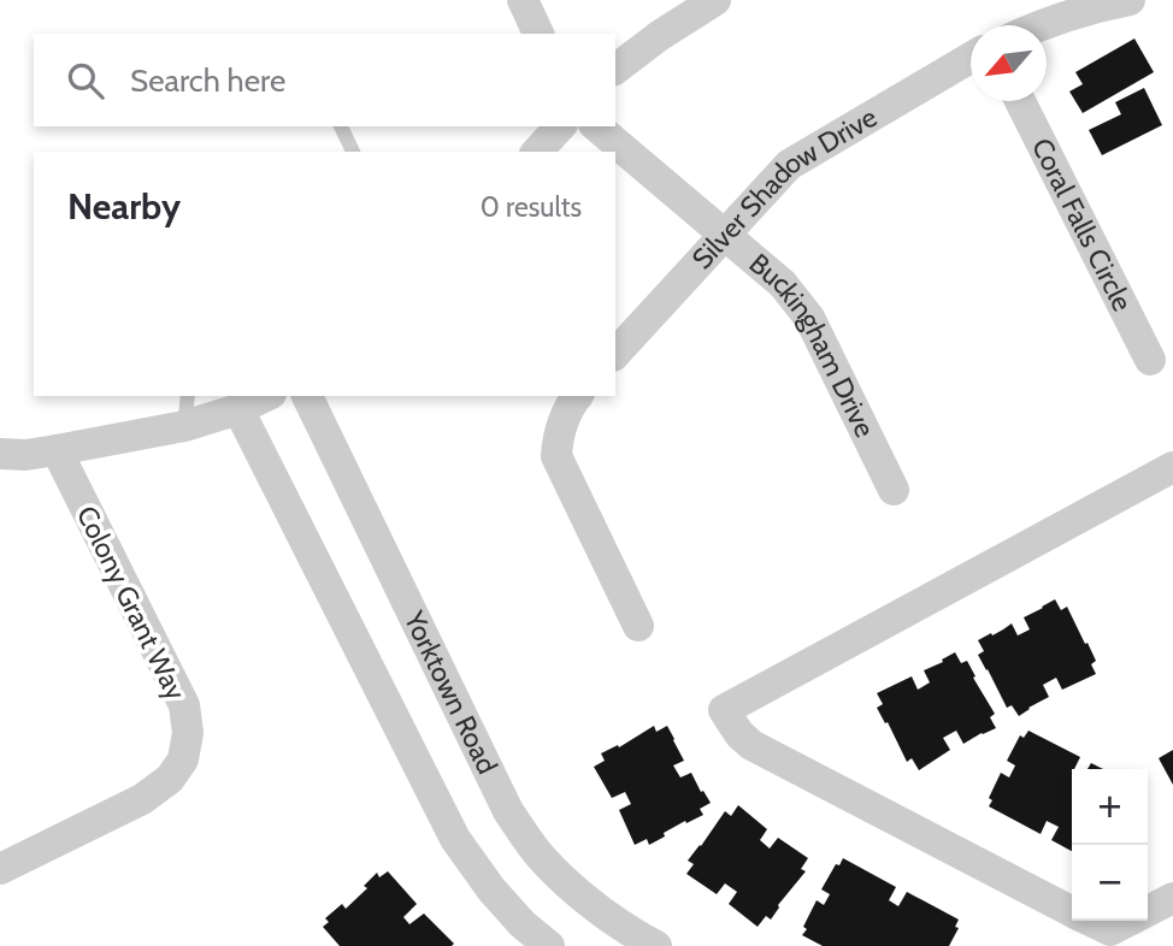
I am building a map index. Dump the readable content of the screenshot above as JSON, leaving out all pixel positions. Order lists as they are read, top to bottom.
{
  "streets": {
    "street": [
      "Silver Shadow Drive",
      "Coral Falls Circle",
      "Buckingham Drive",
      "Colony Grant Way",
      "Yorktown Road"
    ]
  },
  "crossings": [
    ["Silver Shadow Drive", "Buckingham Drive"]
  ],
  "north": "bottom left",
  "page": {
    "search": "Search here",
    "heading": ["Nearby", "0 results"],
    "map_buttons": ["+", "−"]
  }
}
